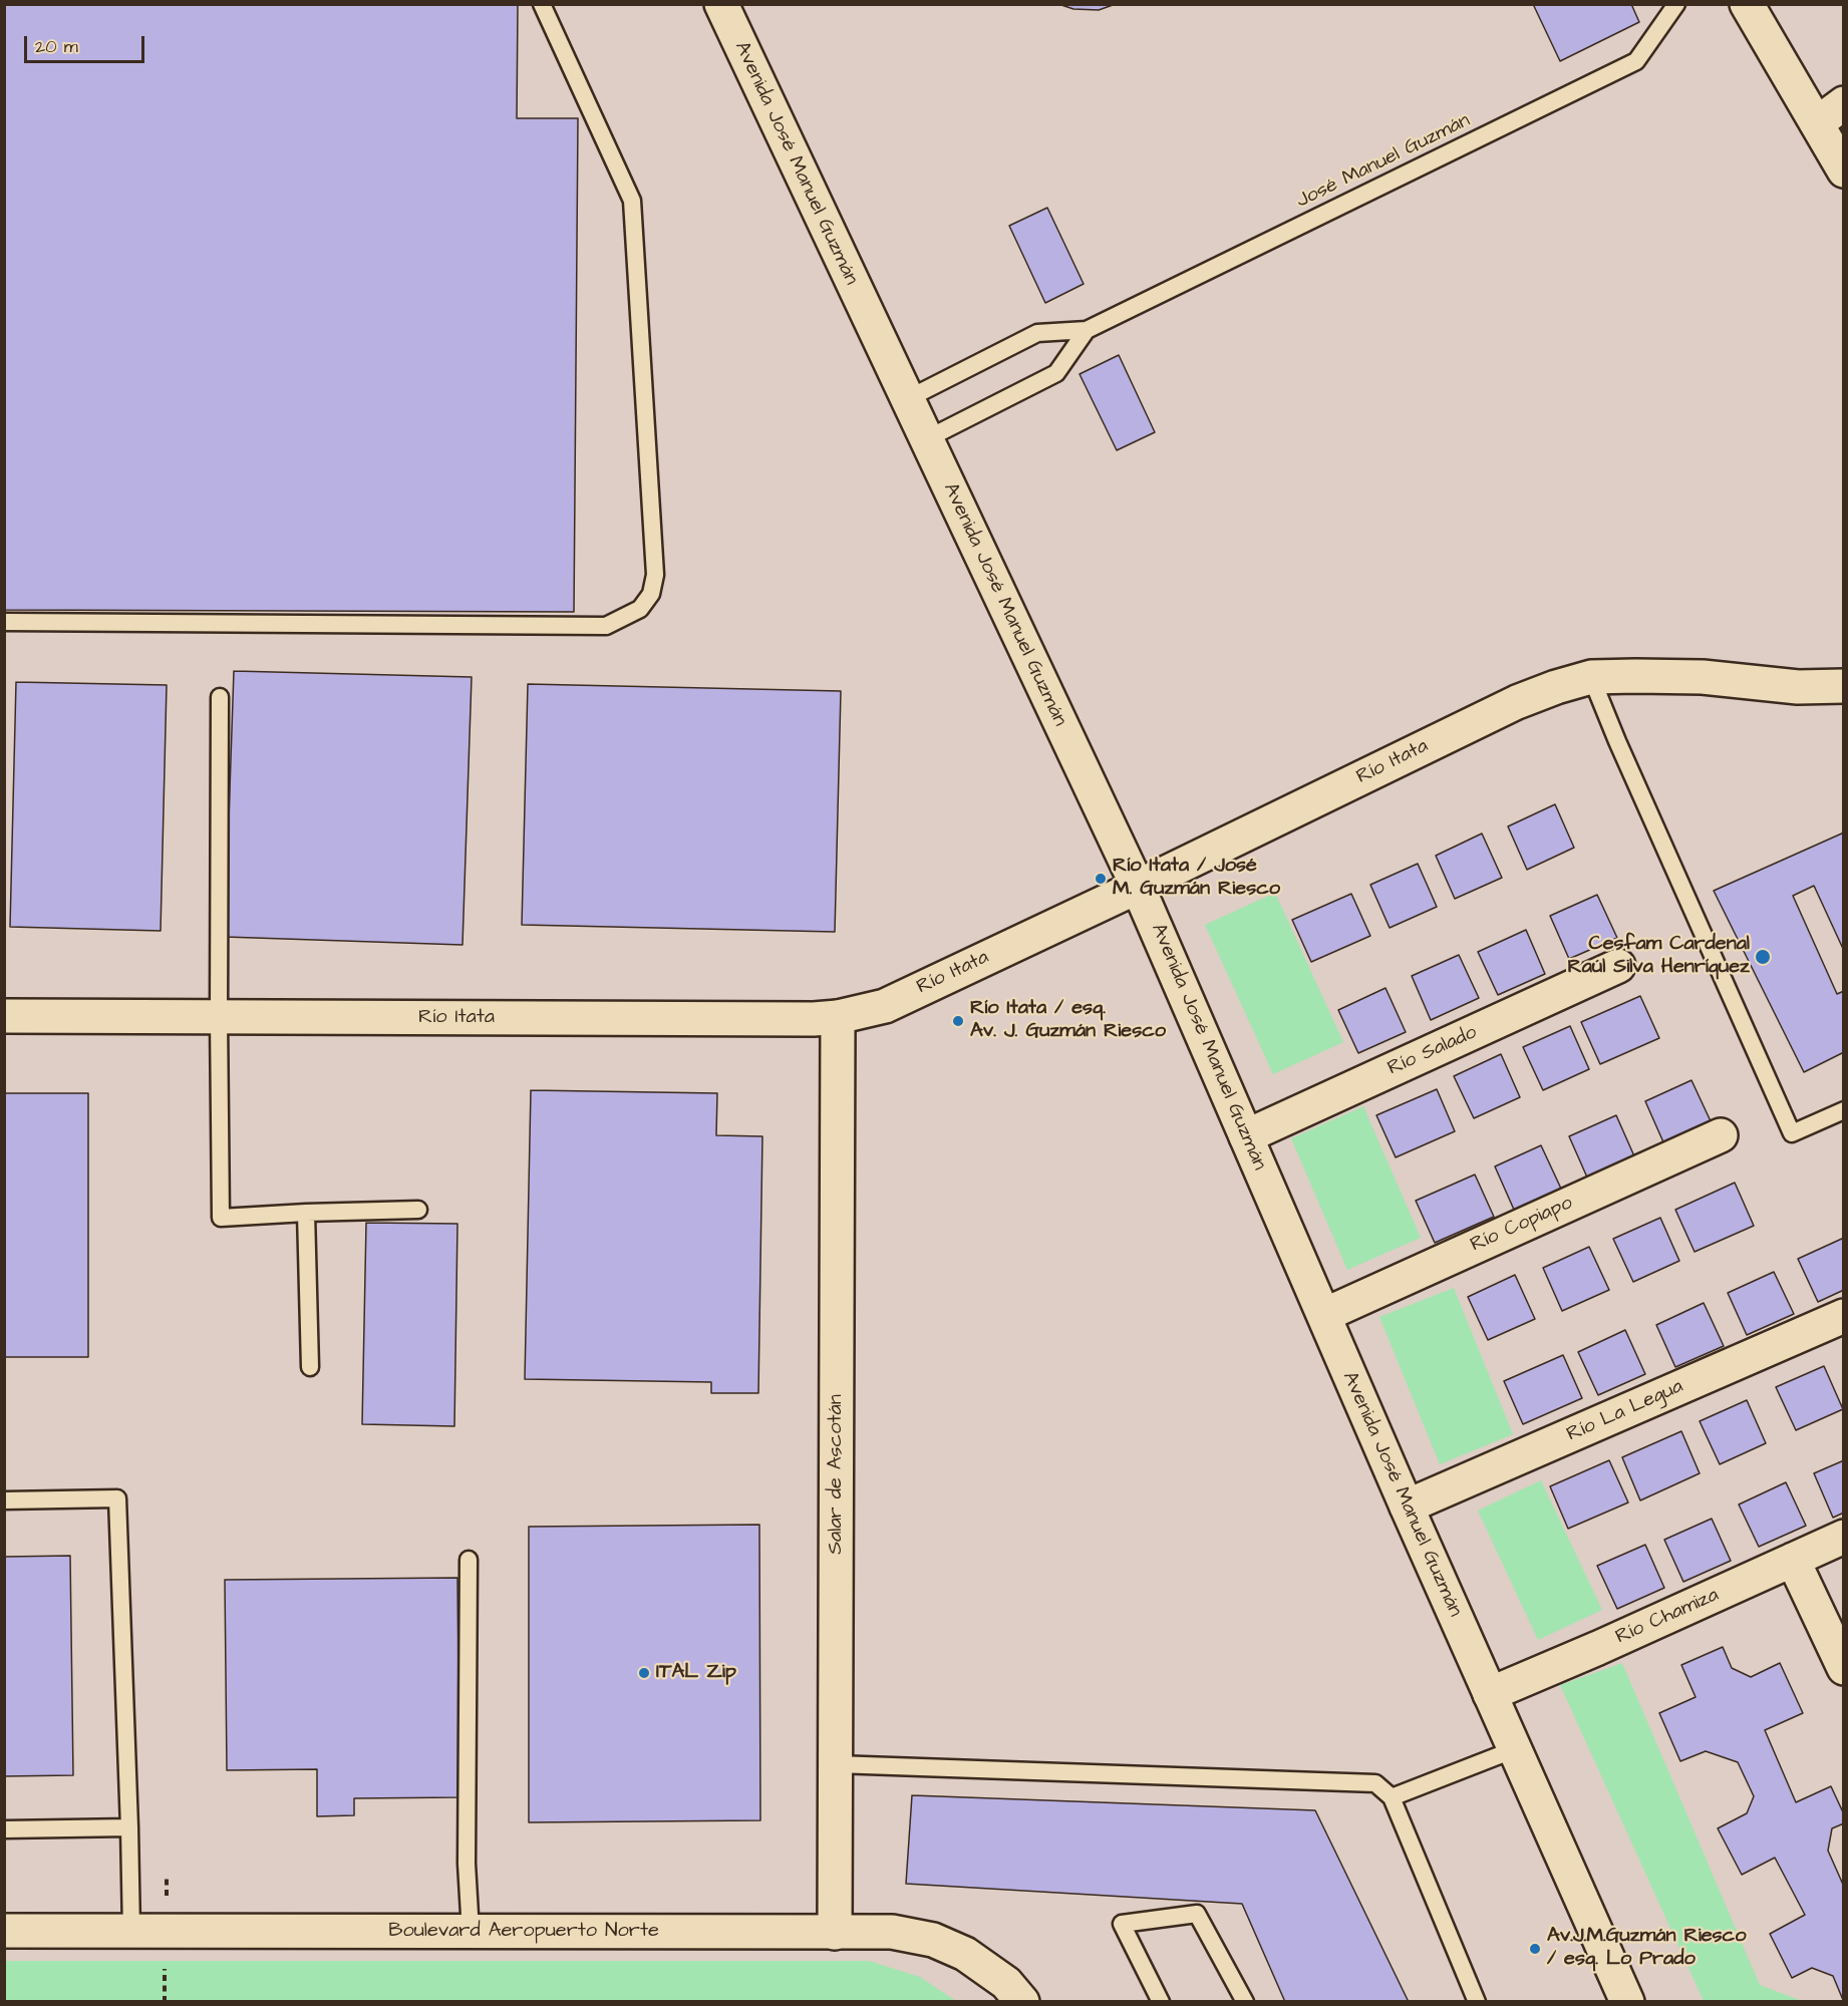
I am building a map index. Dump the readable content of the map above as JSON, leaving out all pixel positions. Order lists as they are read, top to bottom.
{
  "streets": {
    "street": [
      "Avenida José Manuel Guzmán",
      "Río Itata",
      "Río Salado",
      "Río Copiapo",
      "Río La Legua",
      "Salar de Ascotán",
      "Río Chamiza",
      "Boulevard Aeropuerto Norte"
    ],
    "lane": ["José Manuel Guzmán"]
  },
  "crossings": [
    ["José Manuel Guzmán", "Avenida José Manuel Guzmán"],
    ["Avenida José Manuel Guzmán", "Río Itata"],
    ["Avenida José Manuel Guzmán", "Río Salado"],
    ["Avenida José Manuel Guzmán", "Río Copiapo"],
    ["Avenida José Manuel Guzmán", "Río La Legua"],
    ["Avenida José Manuel Guzmán", "Río Chamiza"],
    ["Río Itata", "Salar de Ascotán"],
    ["Salar de Ascotán", "Boulevard Aeropuerto Norte"]
  ],
  "places": [
    "Río Itata / José M. Guzmán Riesco",
    "Cesfam Cardenal Raúl Silva Henríquez",
    "Río Itata / esq. Av. J. Guzmán Riesco",
    "ITAL Zip",
    "Av.J.M.Guzmán Riesco / esq. Lo Prado"
  ],
  "scale_bar": "20 m"
}
